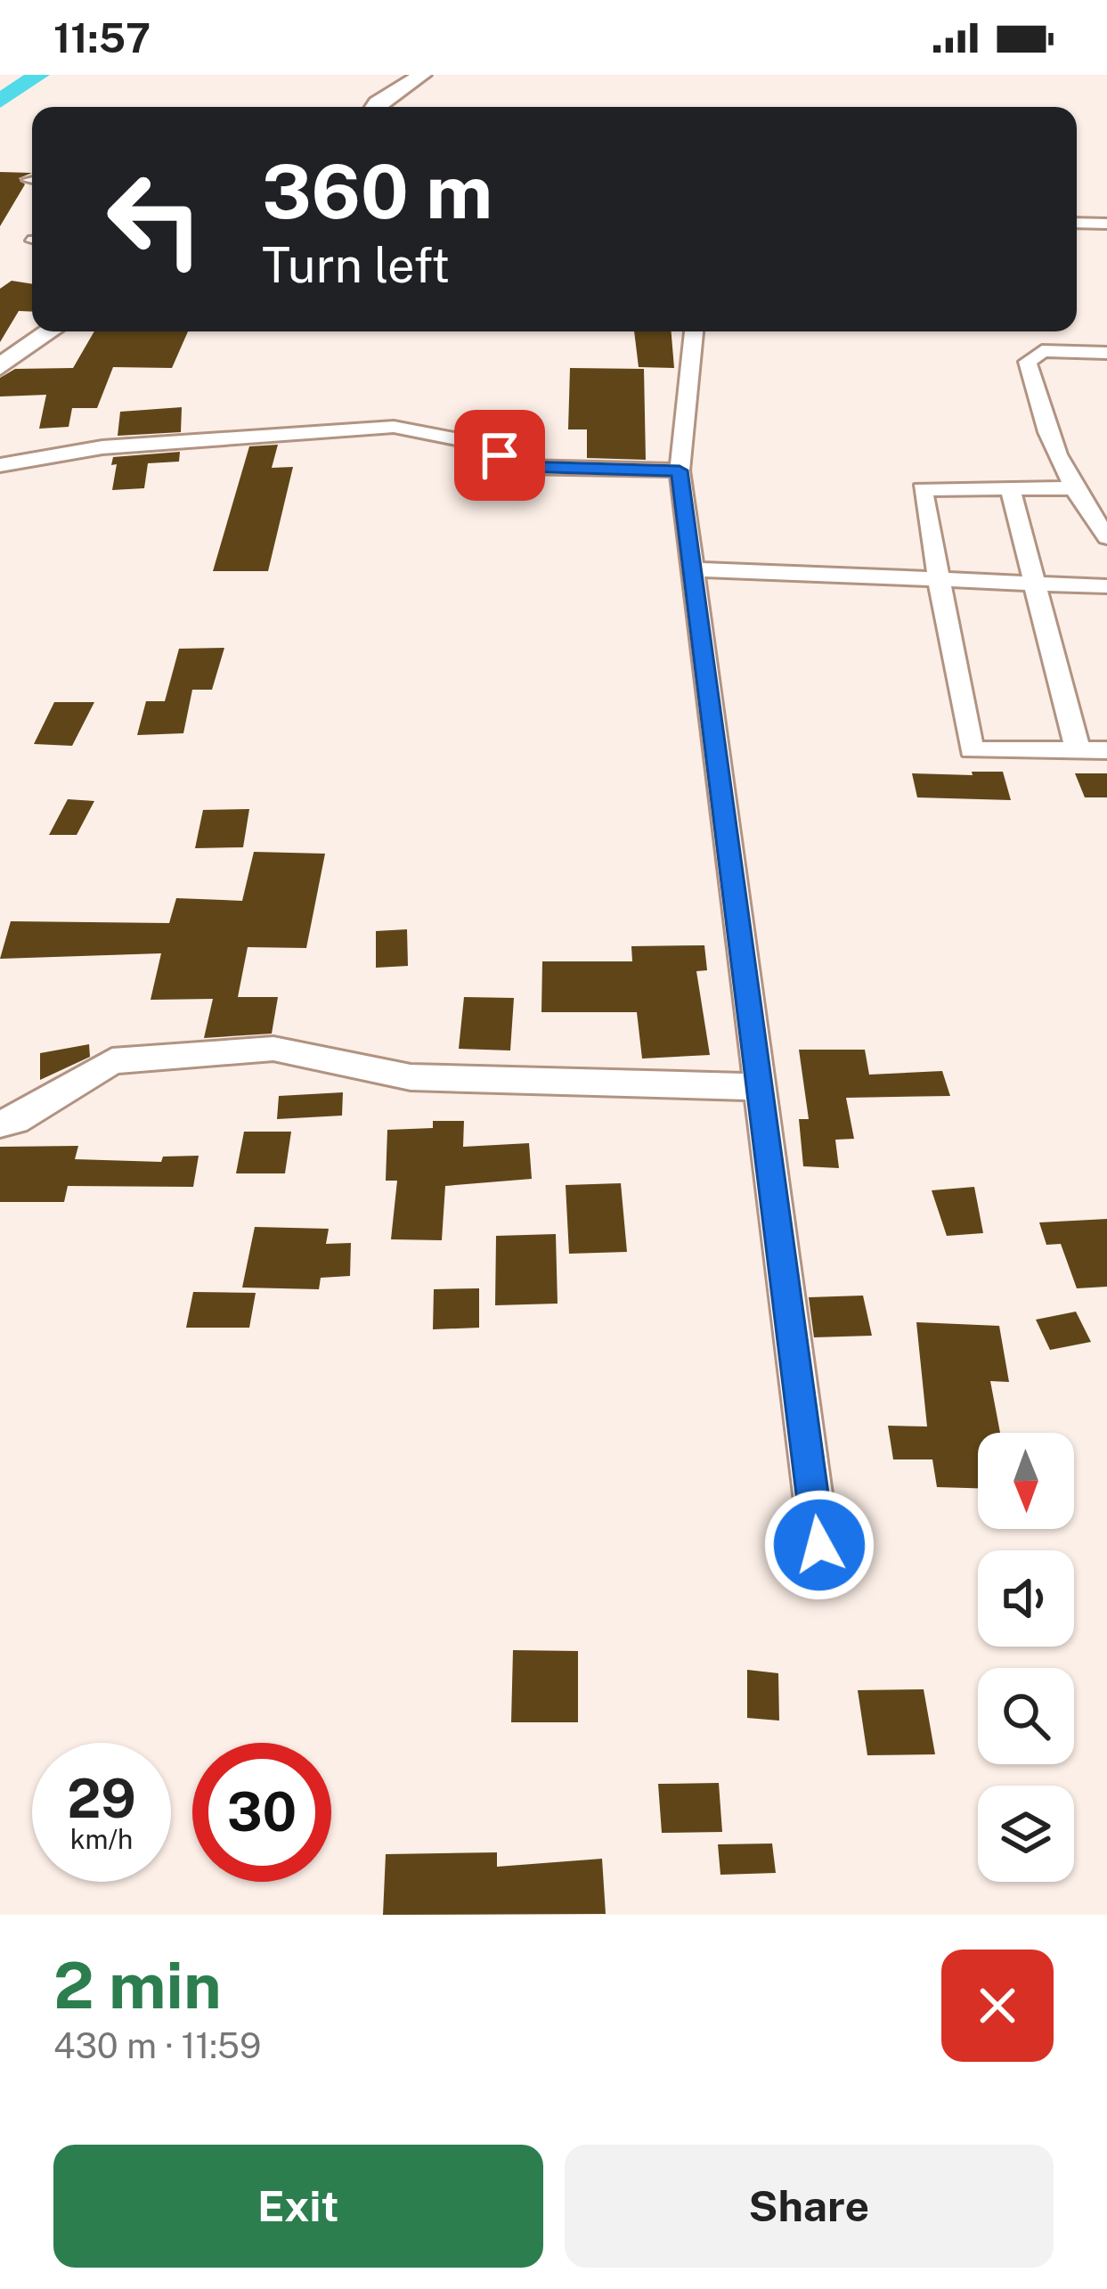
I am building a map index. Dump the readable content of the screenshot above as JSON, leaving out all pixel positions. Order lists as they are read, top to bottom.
{
  "north": "bottom",
  "page": {
    "status": "11:57",
    "turn": ["360 m", "Turn left"],
    "speed": "29 km/h",
    "limit": "30",
    "heading": ["2 min", "430 m · 11:59"],
    "buttons": ["Exit", "Share"]
  }
}
